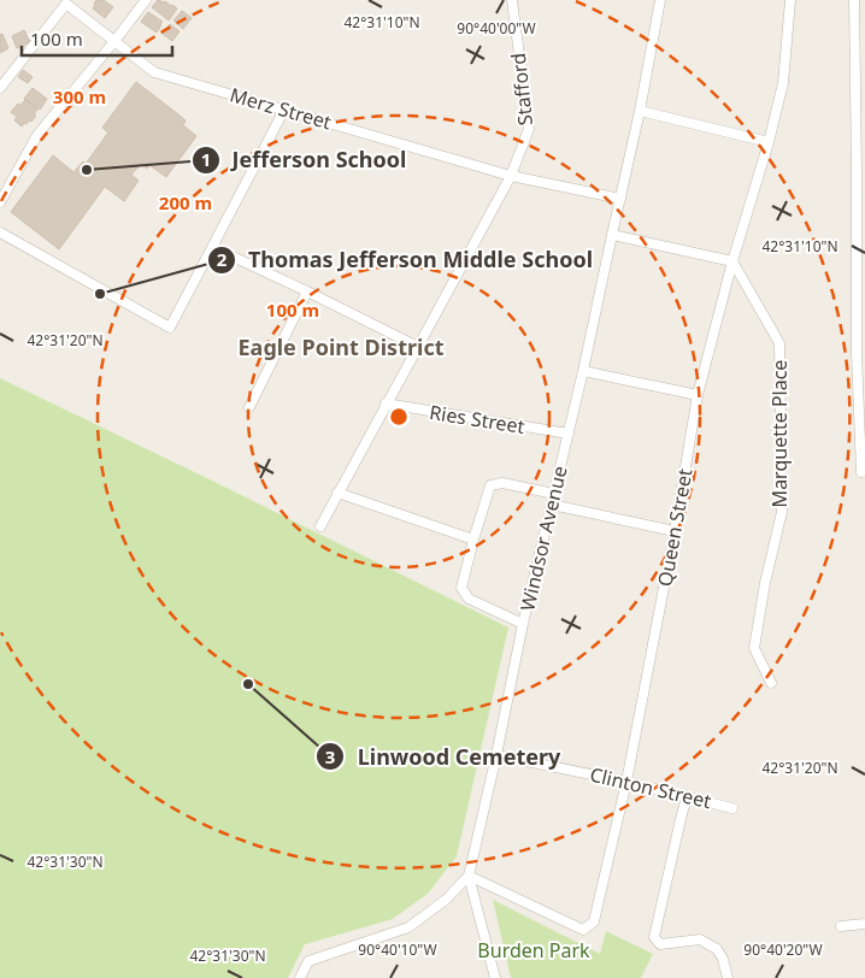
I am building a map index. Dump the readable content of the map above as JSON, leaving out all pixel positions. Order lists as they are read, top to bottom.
{
  "streets": {
    "street": [
      "Stafford",
      "Merz Street",
      "Ries Street",
      "Marquette Place",
      "Queen Street",
      "Windsor Avenue",
      "Clinton Street"
    ]
  },
  "crossings": [
    ["Stafford", "Merz Street"],
    ["Stafford", "Ries Street"],
    ["Merz Street", "Windsor Avenue"],
    ["Ries Street", "Windsor Avenue"],
    ["Marquette Place", "Queen Street"],
    ["Queen Street", "Windsor Avenue"],
    ["Queen Street", "Clinton Street"],
    ["Windsor Avenue", "Clinton Street"]
  ],
  "districts": ["Eagle Point District"],
  "parks": ["Burden Park"],
  "places": ["Jefferson School", "Thomas Jefferson Middle School", "Linwood Cemetery"],
  "scale_bar": "100 m",
  "coordinates": [
    "42°31'10\"N",
    "90°40'00\"W",
    "42°31'20\"N",
    "42°31'30\"N",
    "90°40'10\"W",
    "90°40'20\"W"
  ],
  "rings": ["300 m", "200 m", "100 m"]
}
